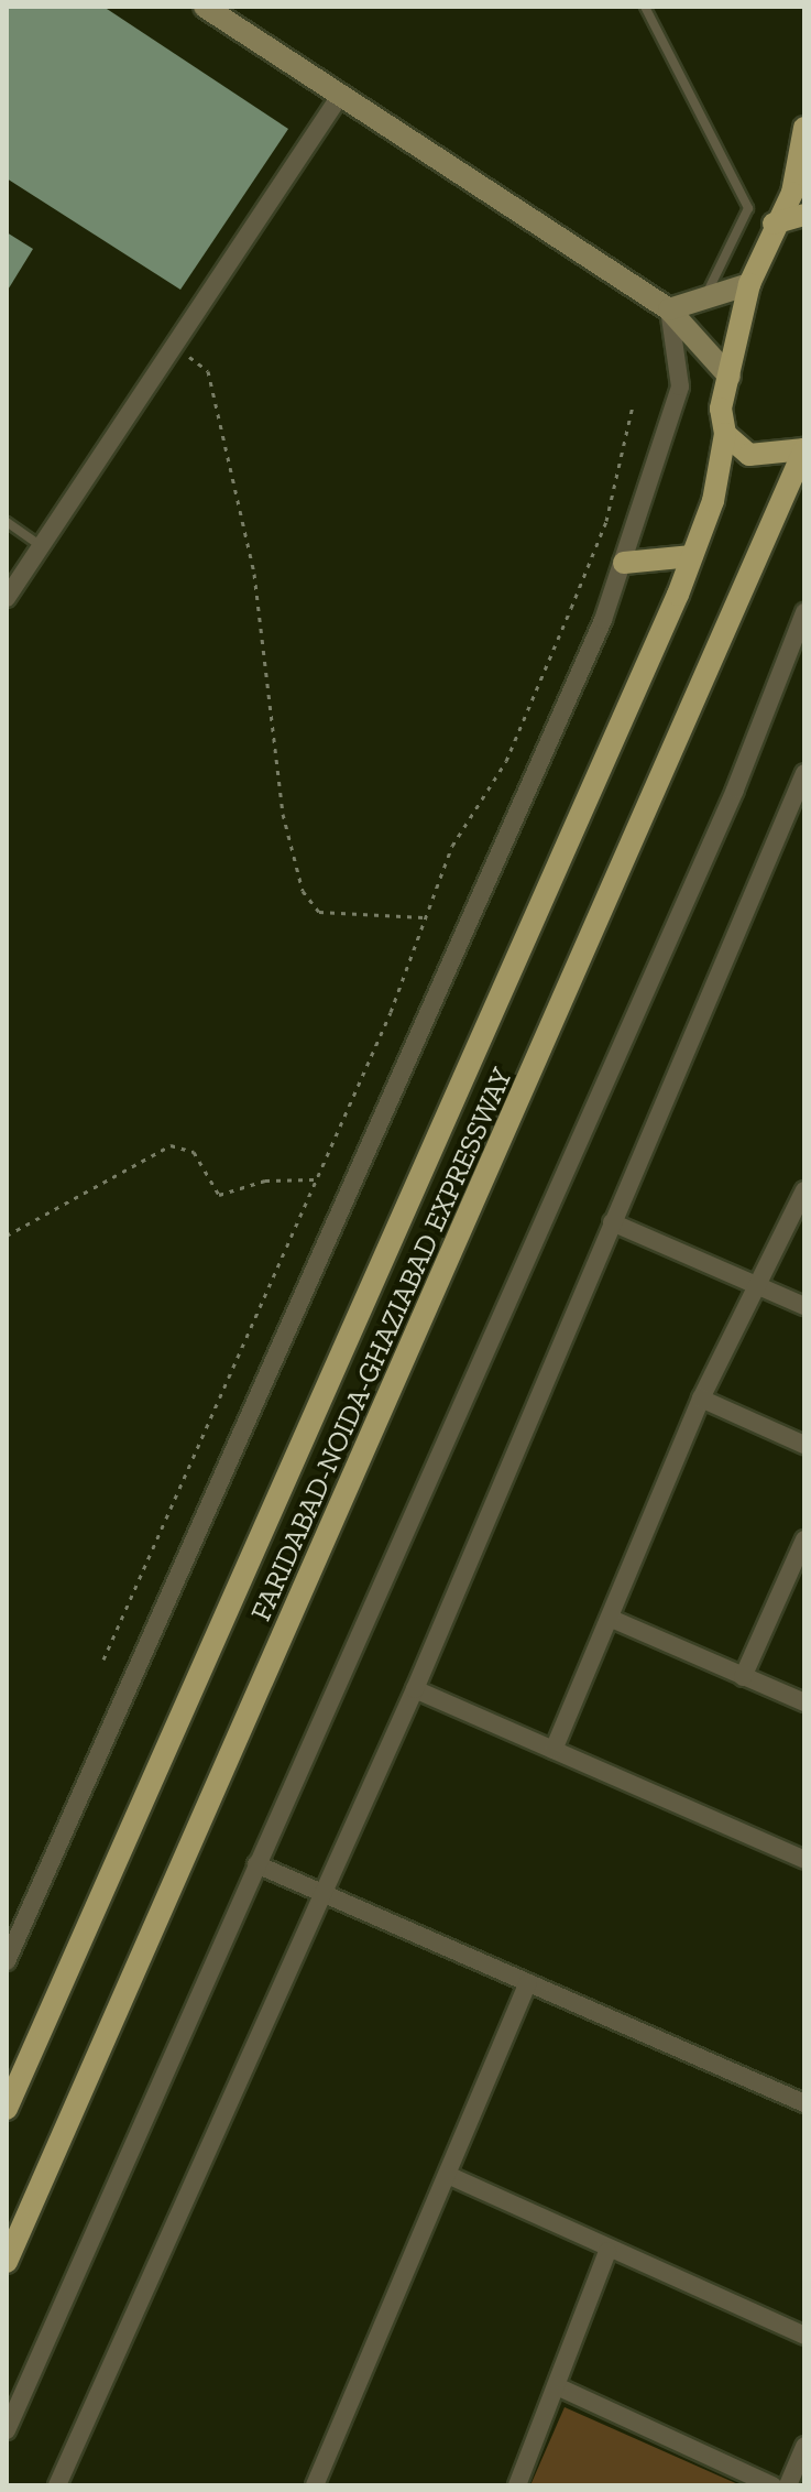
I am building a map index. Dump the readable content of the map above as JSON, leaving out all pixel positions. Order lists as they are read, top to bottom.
{
  "streets": {
    "main road": ["FARIDABAD-NOIDA-GHAZIABAD EXPRESSWAY"]
  }
}
